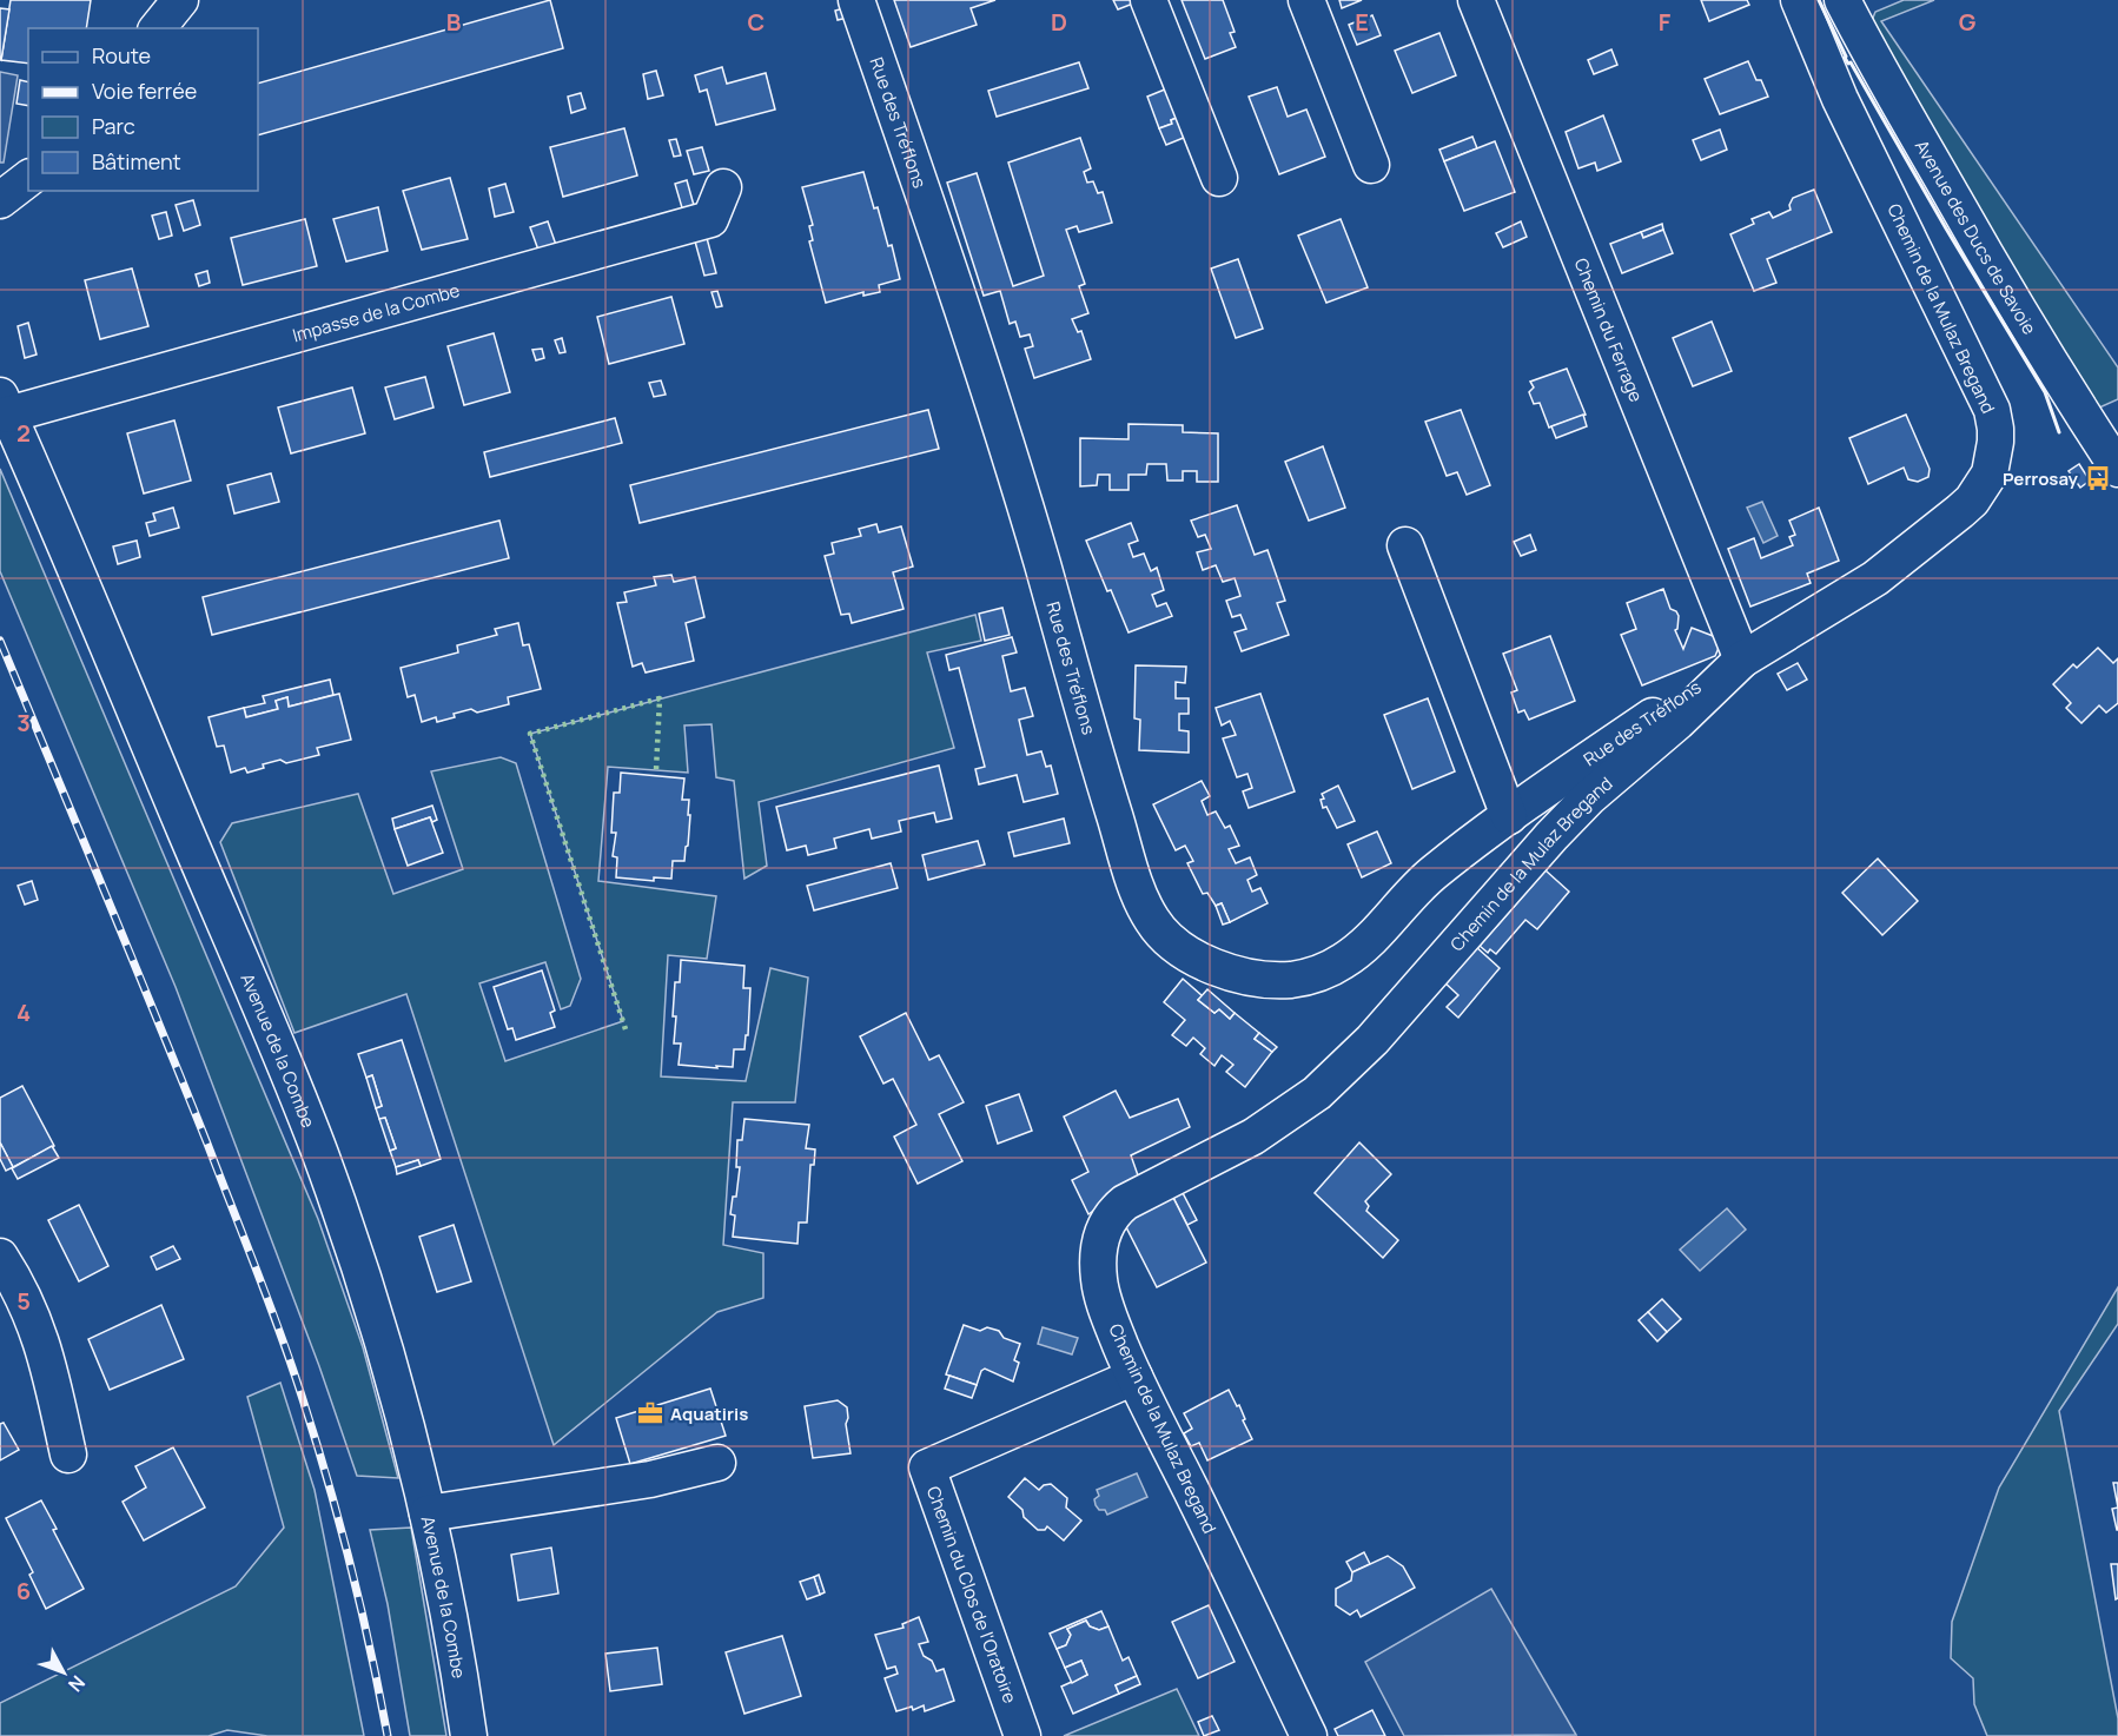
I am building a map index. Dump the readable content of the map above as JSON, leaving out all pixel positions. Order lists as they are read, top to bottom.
{
  "streets": {
    "street": [
      "Rue des Tréflons",
      "Avenue des Ducs de Savoie",
      "Chemin de la Mulaz Bregand",
      "Impasse de la Combe",
      "Chemin du Ferrage",
      "Avenue de la Combe",
      "Chemin du Clos de l'Oratoire"
    ]
  },
  "crossings": [
    ["Rue des Tréflons", "Chemin de la Mulaz Bregand"],
    ["Rue des Tréflons", "Chemin du Ferrage"],
    ["Chemin de la Mulaz Bregand", "Chemin du Ferrage"],
    ["Chemin de la Mulaz Bregand", "Chemin du Clos de l'Oratoire"],
    ["Impasse de la Combe", "Avenue de la Combe"]
  ],
  "places": {
    "bus stop": ["Perrosay"],
    "office": ["Aquatiris"]
  },
  "legend": [
    "Route",
    "Voie ferrée",
    "Parc",
    "Bâtiment"
  ],
  "north": "bottom right",
  "grid": {
    "columns": [
      "B",
      "C",
      "D",
      "E",
      "F",
      "G"
    ],
    "rows": [
      "2",
      "3",
      "4",
      "5",
      "6"
    ]
  }
}
